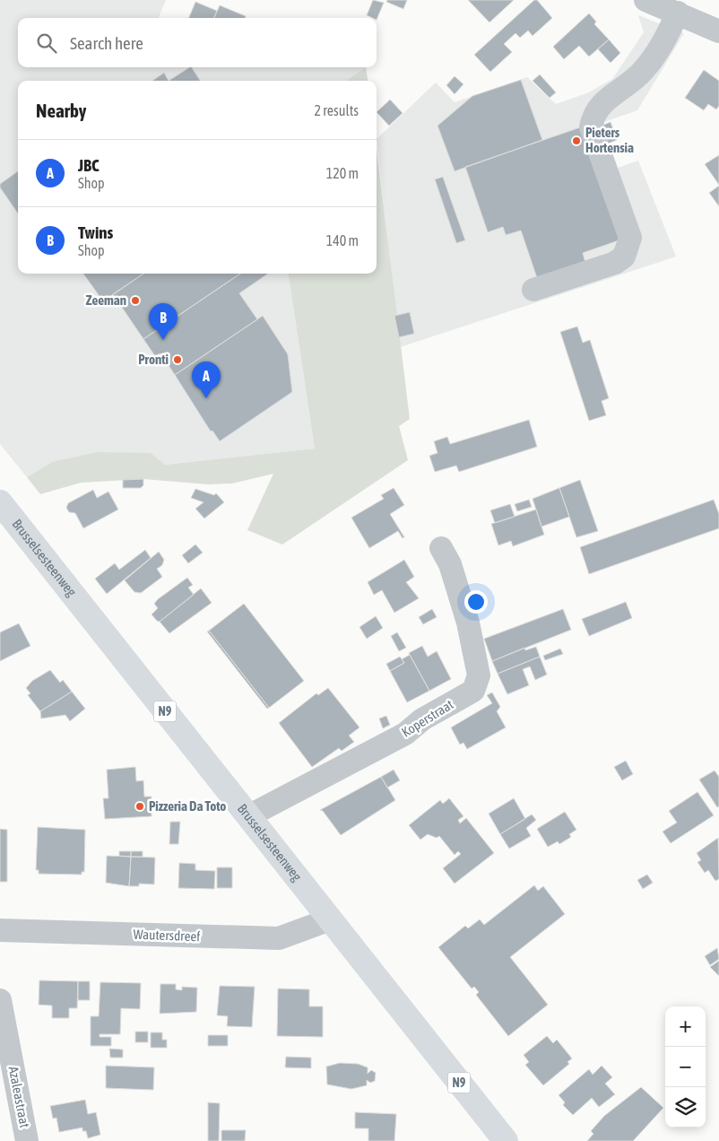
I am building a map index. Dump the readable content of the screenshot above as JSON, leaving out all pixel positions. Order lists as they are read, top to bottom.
{
  "streets": {
    "main road": ["Brusselsesteenweg", "N9"],
    "street": ["Koperstraat", "Wautersdreef", "Azaleastraat"]
  },
  "crossings": [
    ["Brusselsesteenweg", "Koperstraat"],
    ["Brusselsesteenweg", "Wautersdreef"]
  ],
  "places": [
    "Pieters Hortensia",
    "Zeeman",
    "Pronti",
    "Pizzeria Da Toto"
  ],
  "page": {
    "search": "Search here",
    "heading": ["Nearby", "2 results"],
    "list": [
      {
        "mark": "A",
        "name": "JBC",
        "note": "Shop",
        "value": "120 m"
      },
      {
        "mark": "B",
        "name": "Twins",
        "note": "Shop",
        "value": "140 m"
      }
    ],
    "pins": ["B", "A"],
    "map_buttons": ["+", "−"]
  }
}
